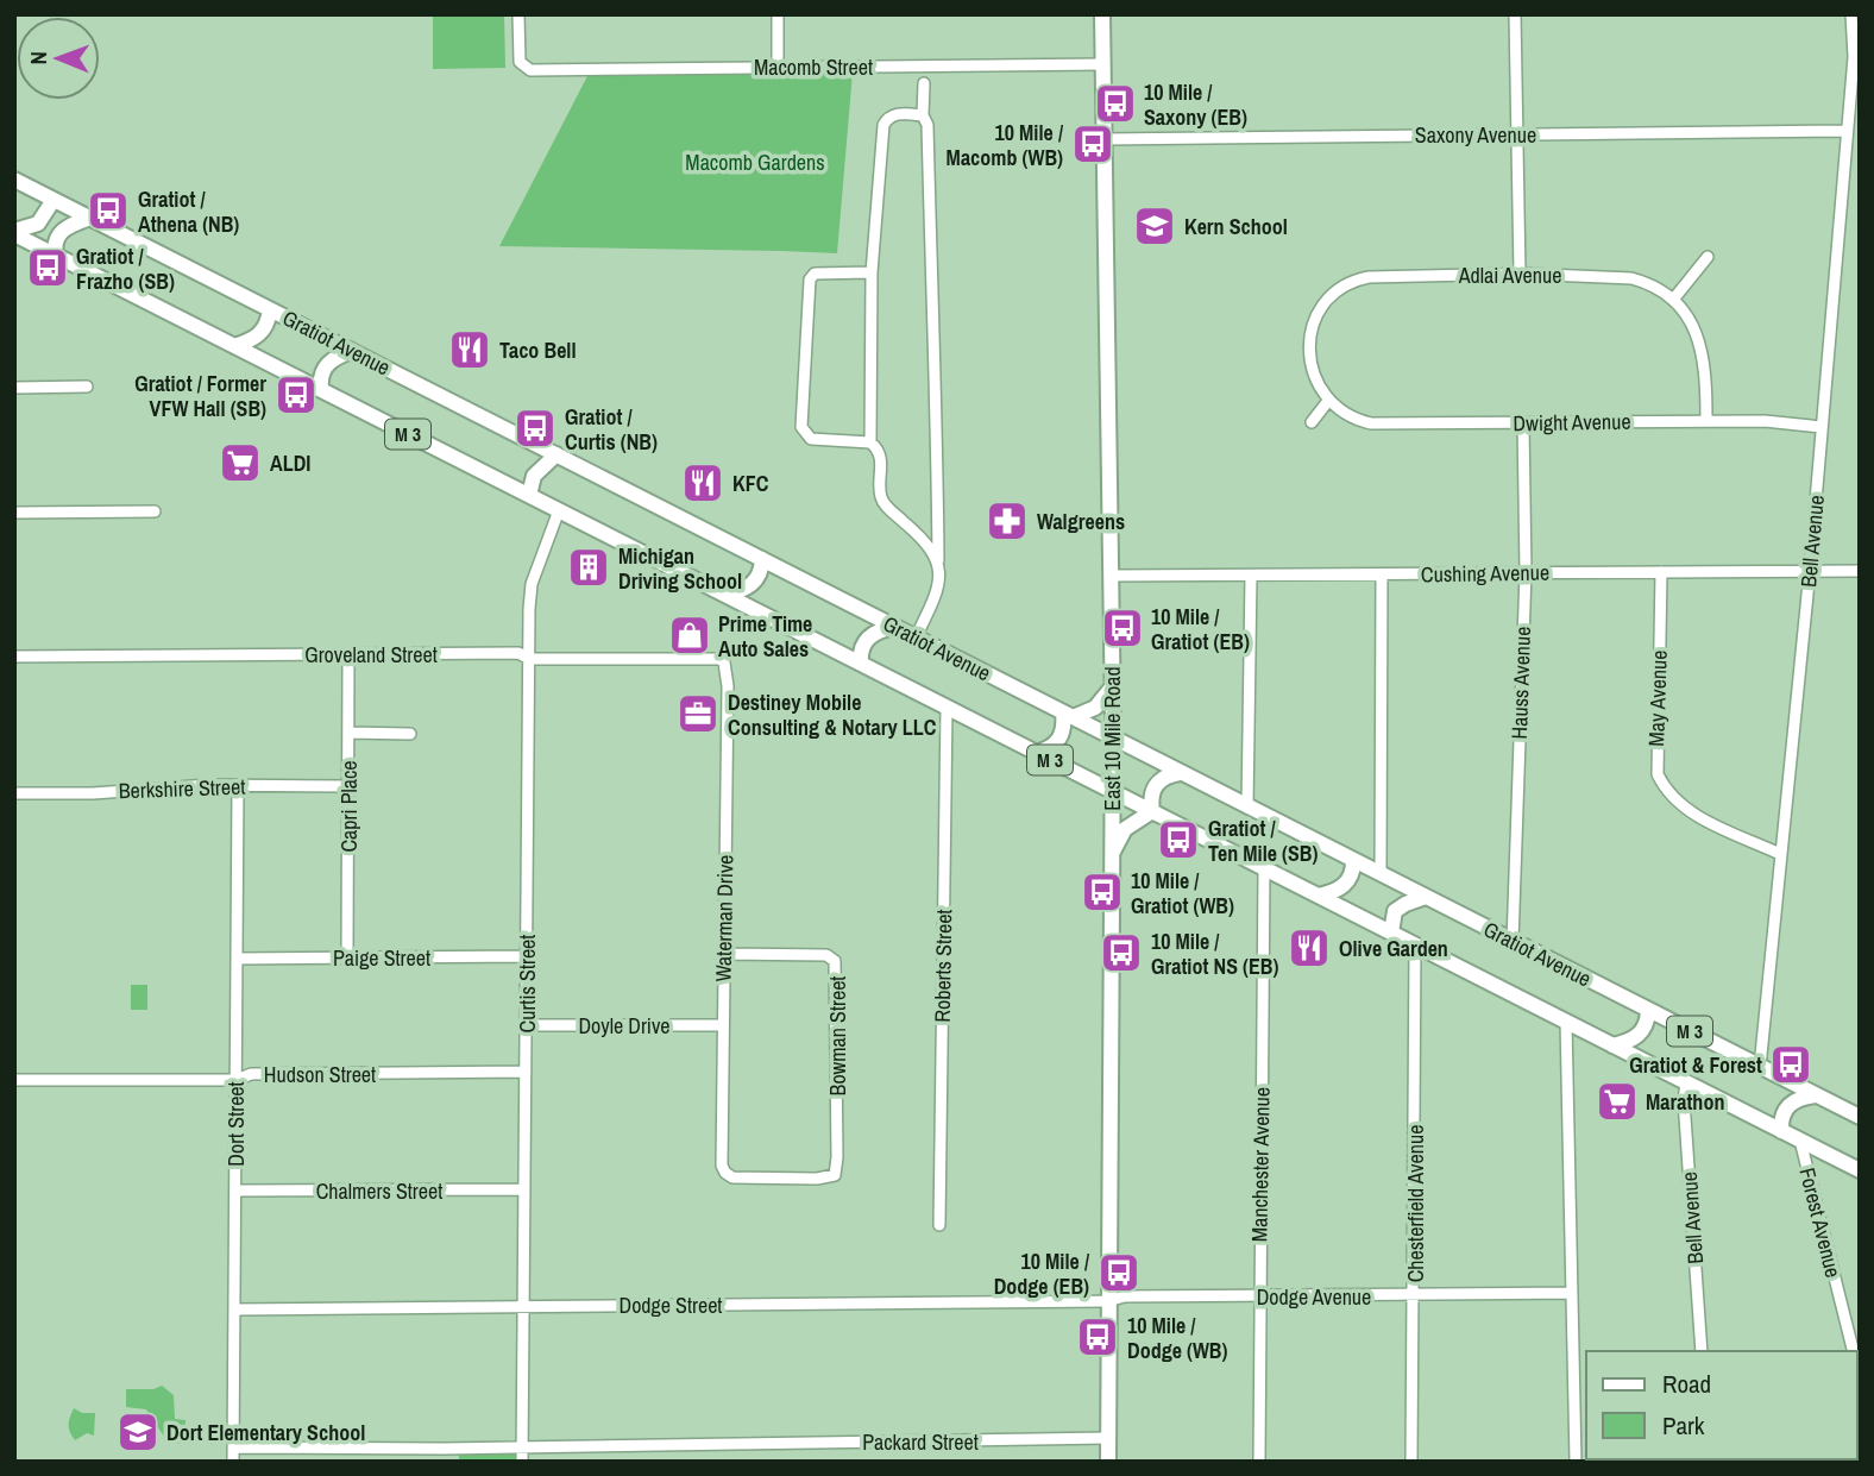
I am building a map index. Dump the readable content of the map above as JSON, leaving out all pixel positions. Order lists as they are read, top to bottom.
{
  "streets": {
    "main road": ["Gratiot Avenue", "M 3", "East 10 Mile Road"],
    "street": [
      "Macomb Street",
      "Saxony Avenue",
      "Adlai Avenue",
      "Dwight Avenue",
      "Bell Avenue",
      "Cushing Avenue",
      "Groveland Street",
      "Hauss Avenue",
      "May Avenue",
      "Berkshire Street",
      "Capri Place",
      "Waterman Drive",
      "Paige Street",
      "Roberts Street",
      "Curtis Street",
      "Doyle Drive",
      "Bowman Street",
      "Hudson Street",
      "Dort Street",
      "Manchester Avenue",
      "Chalmers Street",
      "Chesterfield Avenue",
      "Forest Avenue",
      "Dodge Avenue",
      "Dodge Street",
      "Packard Street"
    ]
  },
  "crossings": [
    ["Macomb Street", "East 10 Mile Road"],
    ["Saxony Avenue", "Bell Avenue"],
    ["Saxony Avenue", "East 10 Mile Road"],
    ["Adlai Avenue", "Dwight Avenue"],
    ["Gratiot Avenue", "Bell Avenue"],
    ["Gratiot Avenue", "Hauss Avenue"],
    ["Gratiot Avenue", "East 10 Mile Road"],
    ["Dwight Avenue", "Bell Avenue"],
    ["Dwight Avenue", "Hauss Avenue"],
    ["M 3", "Bell Avenue"],
    ["M 3", "East 10 Mile Road"],
    ["M 3", "Roberts Street"],
    ["M 3", "Curtis Street"],
    ["M 3", "Manchester Avenue"],
    ["M 3", "Chesterfield Avenue"],
    ["M 3", "Forest Avenue"],
    ["Bell Avenue", "Cushing Avenue"],
    ["Bell Avenue", "May Avenue"],
    ["Cushing Avenue", "Hauss Avenue"],
    ["Cushing Avenue", "May Avenue"],
    ["Cushing Avenue", "East 10 Mile Road"],
    ["Groveland Street", "Capri Place"],
    ["Groveland Street", "Waterman Drive"],
    ["Groveland Street", "Curtis Street"],
    ["East 10 Mile Road", "Dodge Avenue"],
    ["East 10 Mile Road", "Dodge Street"],
    ["East 10 Mile Road", "Packard Street"],
    ["Berkshire Street", "Capri Place"],
    ["Berkshire Street", "Dort Street"],
    ["Capri Place", "Paige Street"],
    ["Waterman Drive", "Doyle Drive"],
    ["Waterman Drive", "Bowman Street"],
    ["Paige Street", "Curtis Street"],
    ["Paige Street", "Dort Street"],
    ["Curtis Street", "Doyle Drive"],
    ["Curtis Street", "Hudson Street"],
    ["Curtis Street", "Chalmers Street"],
    ["Curtis Street", "Dodge Street"],
    ["Curtis Street", "Packard Street"],
    ["Hudson Street", "Dort Street"],
    ["Dort Street", "Chalmers Street"],
    ["Dort Street", "Dodge Street"],
    ["Dort Street", "Packard Street"],
    ["Manchester Avenue", "Dodge Avenue"],
    ["Chesterfield Avenue", "Dodge Avenue"],
    ["Dodge Avenue", "Dodge Street"]
  ],
  "parks": ["Macomb Gardens"],
  "places": {
    "bus stop": [
      "10 Mile / Saxony (EB)",
      "10 Mile / Macomb (WB)",
      "Gratiot / Athena (NB)",
      "Gratiot / Frazho (SB)",
      "Gratiot / Former VFW Hall (SB)",
      "Gratiot / Curtis (NB)",
      "10 Mile / Gratiot (EB)",
      "Gratiot / Ten Mile (SB)",
      "10 Mile / Gratiot (WB)",
      "10 Mile / Gratiot NS (EB)",
      "Gratiot & Forest",
      "10 Mile / Dodge (EB)",
      "10 Mile / Dodge (WB)"
    ],
    "school or university": ["Kern School", "Dort Elementary School"],
    "restaurant": ["Taco Bell", "KFC", "Olive Garden"],
    "supermarket": ["ALDI", "Marathon"],
    "pharmacy": ["Walgreens"],
    "building": ["Michigan Driving School"],
    "shop": ["Prime Time Auto Sales"],
    "office": ["Destiney Mobile Consulting & Notary LLC"]
  },
  "legend": ["Road", "Park"],
  "north": "left"
}
